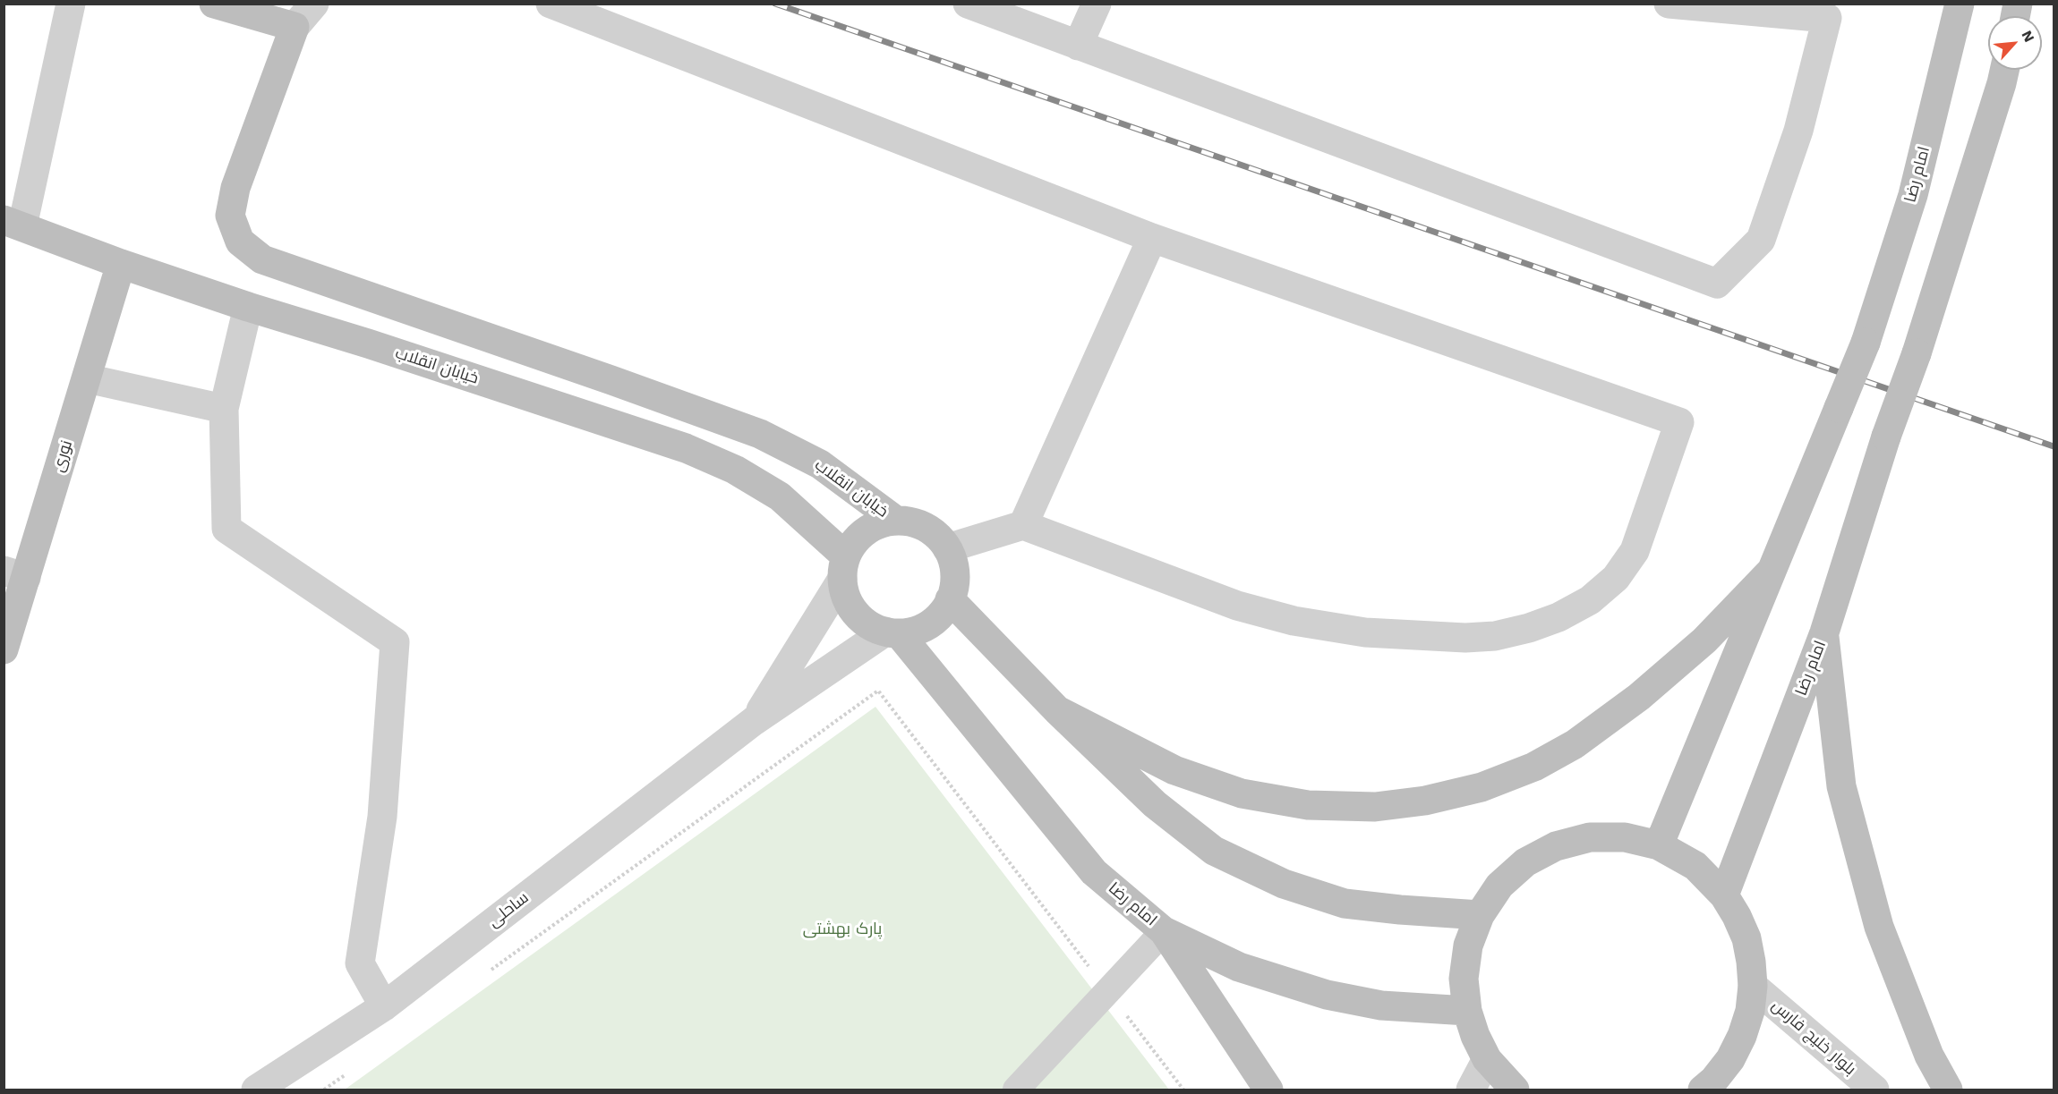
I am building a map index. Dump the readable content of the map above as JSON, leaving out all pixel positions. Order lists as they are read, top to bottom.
{
  "streets": {
    "main road": ["امام رضا", "خیابان انقلاب", "نوری"],
    "street": ["ساحلی", "بلوار خلیج فارس"]
  },
  "crossings": [
    ["امام رضا", "خیابان انقلاب"],
    ["امام رضا", "ساحلی"],
    ["خیابان انقلاب", "نوری"],
    ["خیابان انقلاب", "ساحلی"]
  ],
  "parks": ["پارک بهشتی"],
  "north": "top right"
}
